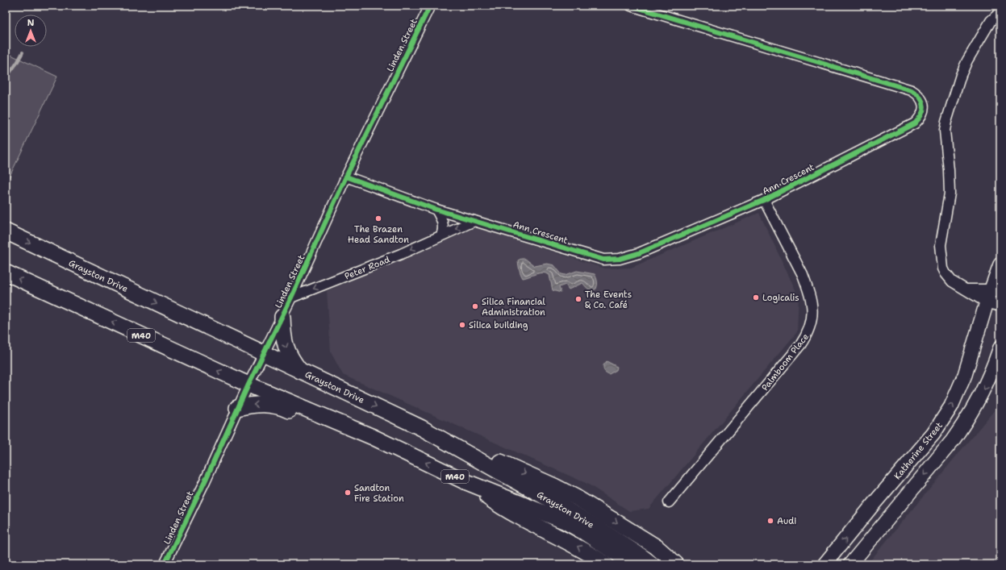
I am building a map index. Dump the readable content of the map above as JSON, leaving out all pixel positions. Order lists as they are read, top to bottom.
{
  "streets": {
    "main road": ["Grayston Drive", "M40", "Katherine Street"],
    "street": [
      "Linden Street",
      "Ann Crescent",
      "Peter Road",
      "Palmboom Place"
    ]
  },
  "crossings": [
    ["Linden Street", "Ann Crescent"],
    ["Linden Street", "Peter Road"],
    ["Linden Street", "Grayston Drive"],
    ["Ann Crescent", "Peter Road"],
    ["Ann Crescent", "Palmboom Place"]
  ],
  "one_way": ["Peter Road"],
  "places": [
    "The Brazen Head Sandton",
    "Logicalis",
    "The Events & Co. Café",
    "Silica Financial Administration",
    "Silica building",
    "Sandton Fire Station",
    "Audi"
  ],
  "north": "top"
}
